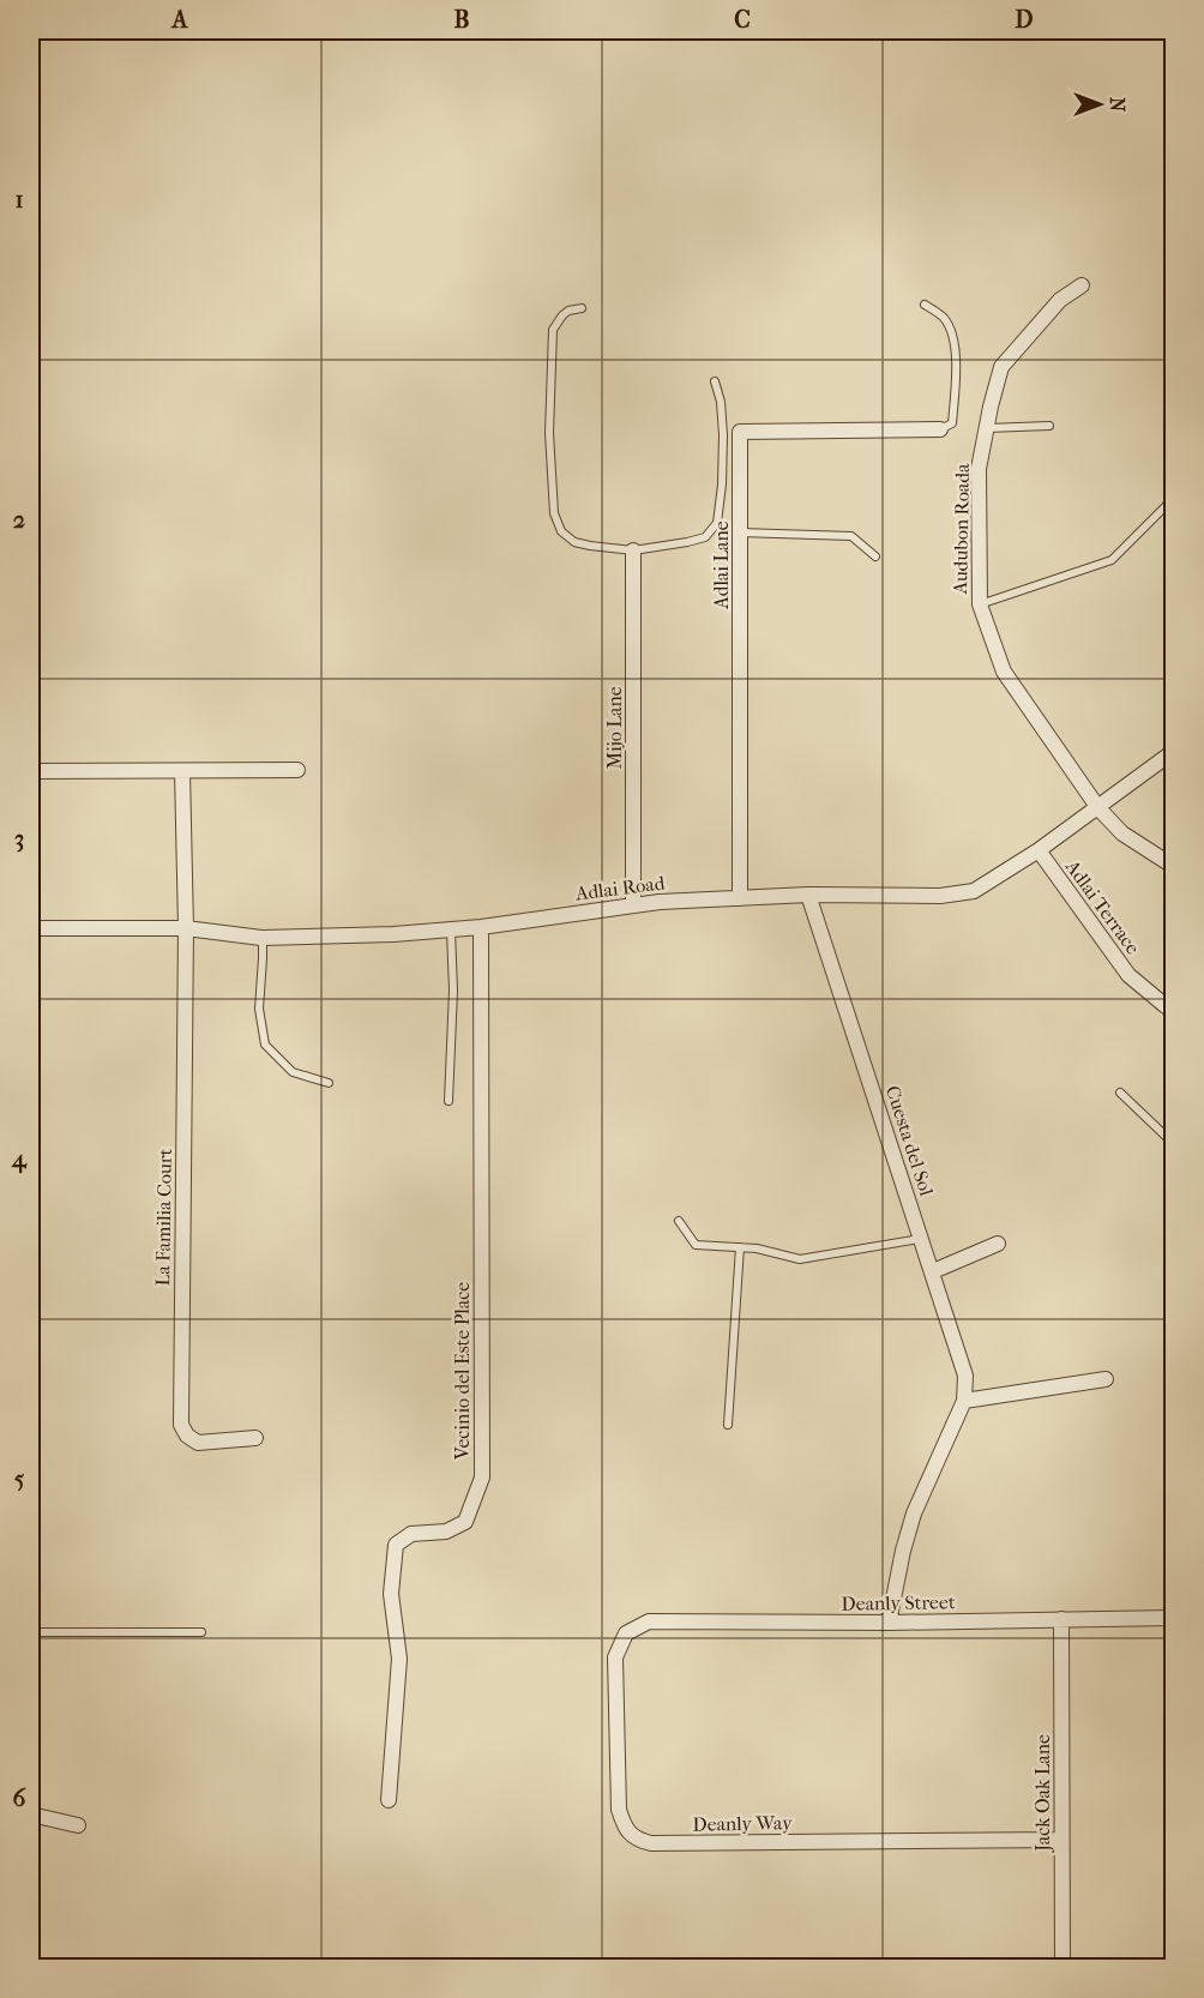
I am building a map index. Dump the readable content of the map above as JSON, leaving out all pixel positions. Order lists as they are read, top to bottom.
{
  "streets": {
    "street": [
      "Audubon Roada",
      "Adlai Lane",
      "Mijo Lane",
      "Adlai Road",
      "Adlai Terrace",
      "Cuesta del Sol",
      "La Familia Court",
      "Vecinio del Este Place",
      "Deanly Street",
      "Jack Oak Lane",
      "Deanly Way"
    ]
  },
  "crossings": [
    ["Audubon Roada", "Adlai Road"],
    ["Adlai Lane", "Adlai Road"],
    ["Mijo Lane", "Adlai Road"],
    ["Adlai Road", "Adlai Terrace"],
    ["Adlai Road", "Cuesta del Sol"],
    ["Adlai Road", "La Familia Court"],
    ["Adlai Road", "Vecinio del Este Place"],
    ["Cuesta del Sol", "Deanly Street"],
    ["Deanly Street", "Jack Oak Lane"],
    ["Deanly Street", "Deanly Way"],
    ["Jack Oak Lane", "Deanly Way"]
  ],
  "north": "right",
  "grid": {
    "columns": [
      "A",
      "B",
      "C",
      "D"
    ],
    "rows": [
      "1",
      "2",
      "3",
      "4",
      "5",
      "6"
    ]
  }
}
